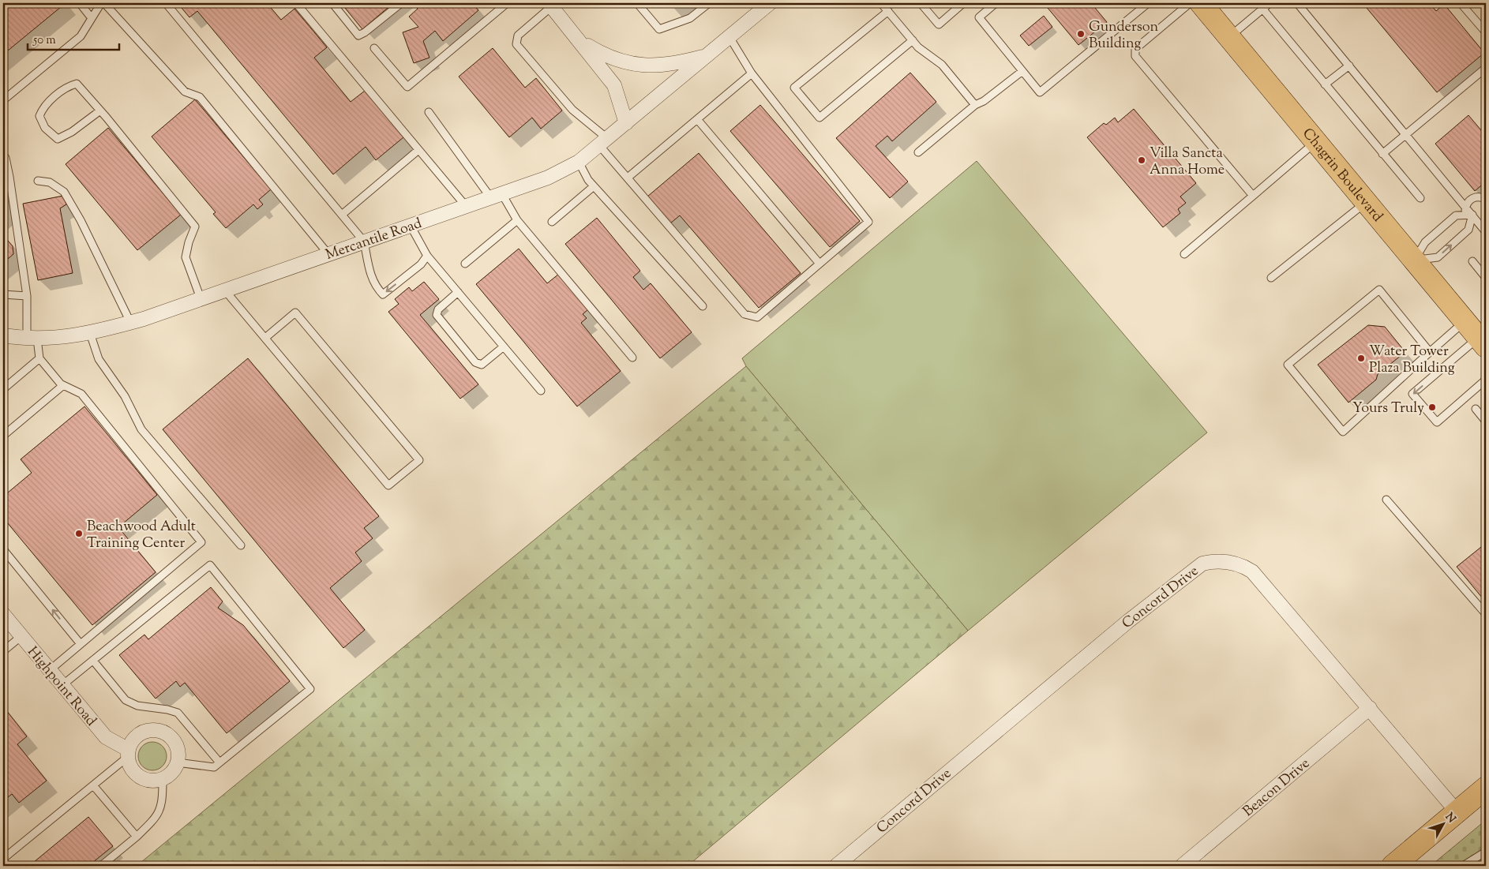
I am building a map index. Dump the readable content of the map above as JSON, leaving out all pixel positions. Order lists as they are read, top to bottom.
{
  "streets": {
    "main road": ["Chagrin Boulevard"],
    "street": [
      "Mercantile Road",
      "Concord Drive",
      "Highpoint Road",
      "Beacon Drive"
    ]
  },
  "crossings": [
    ["Concord Drive", "Beacon Drive"]
  ],
  "places": [
    "Gunderson Building",
    "Villa Sancta Anna Home",
    "Water Tower Plaza Building",
    "Yours Truly",
    "Beachwood Adult Training Center"
  ],
  "scale_bar": "50 m",
  "north": "top right"
}
